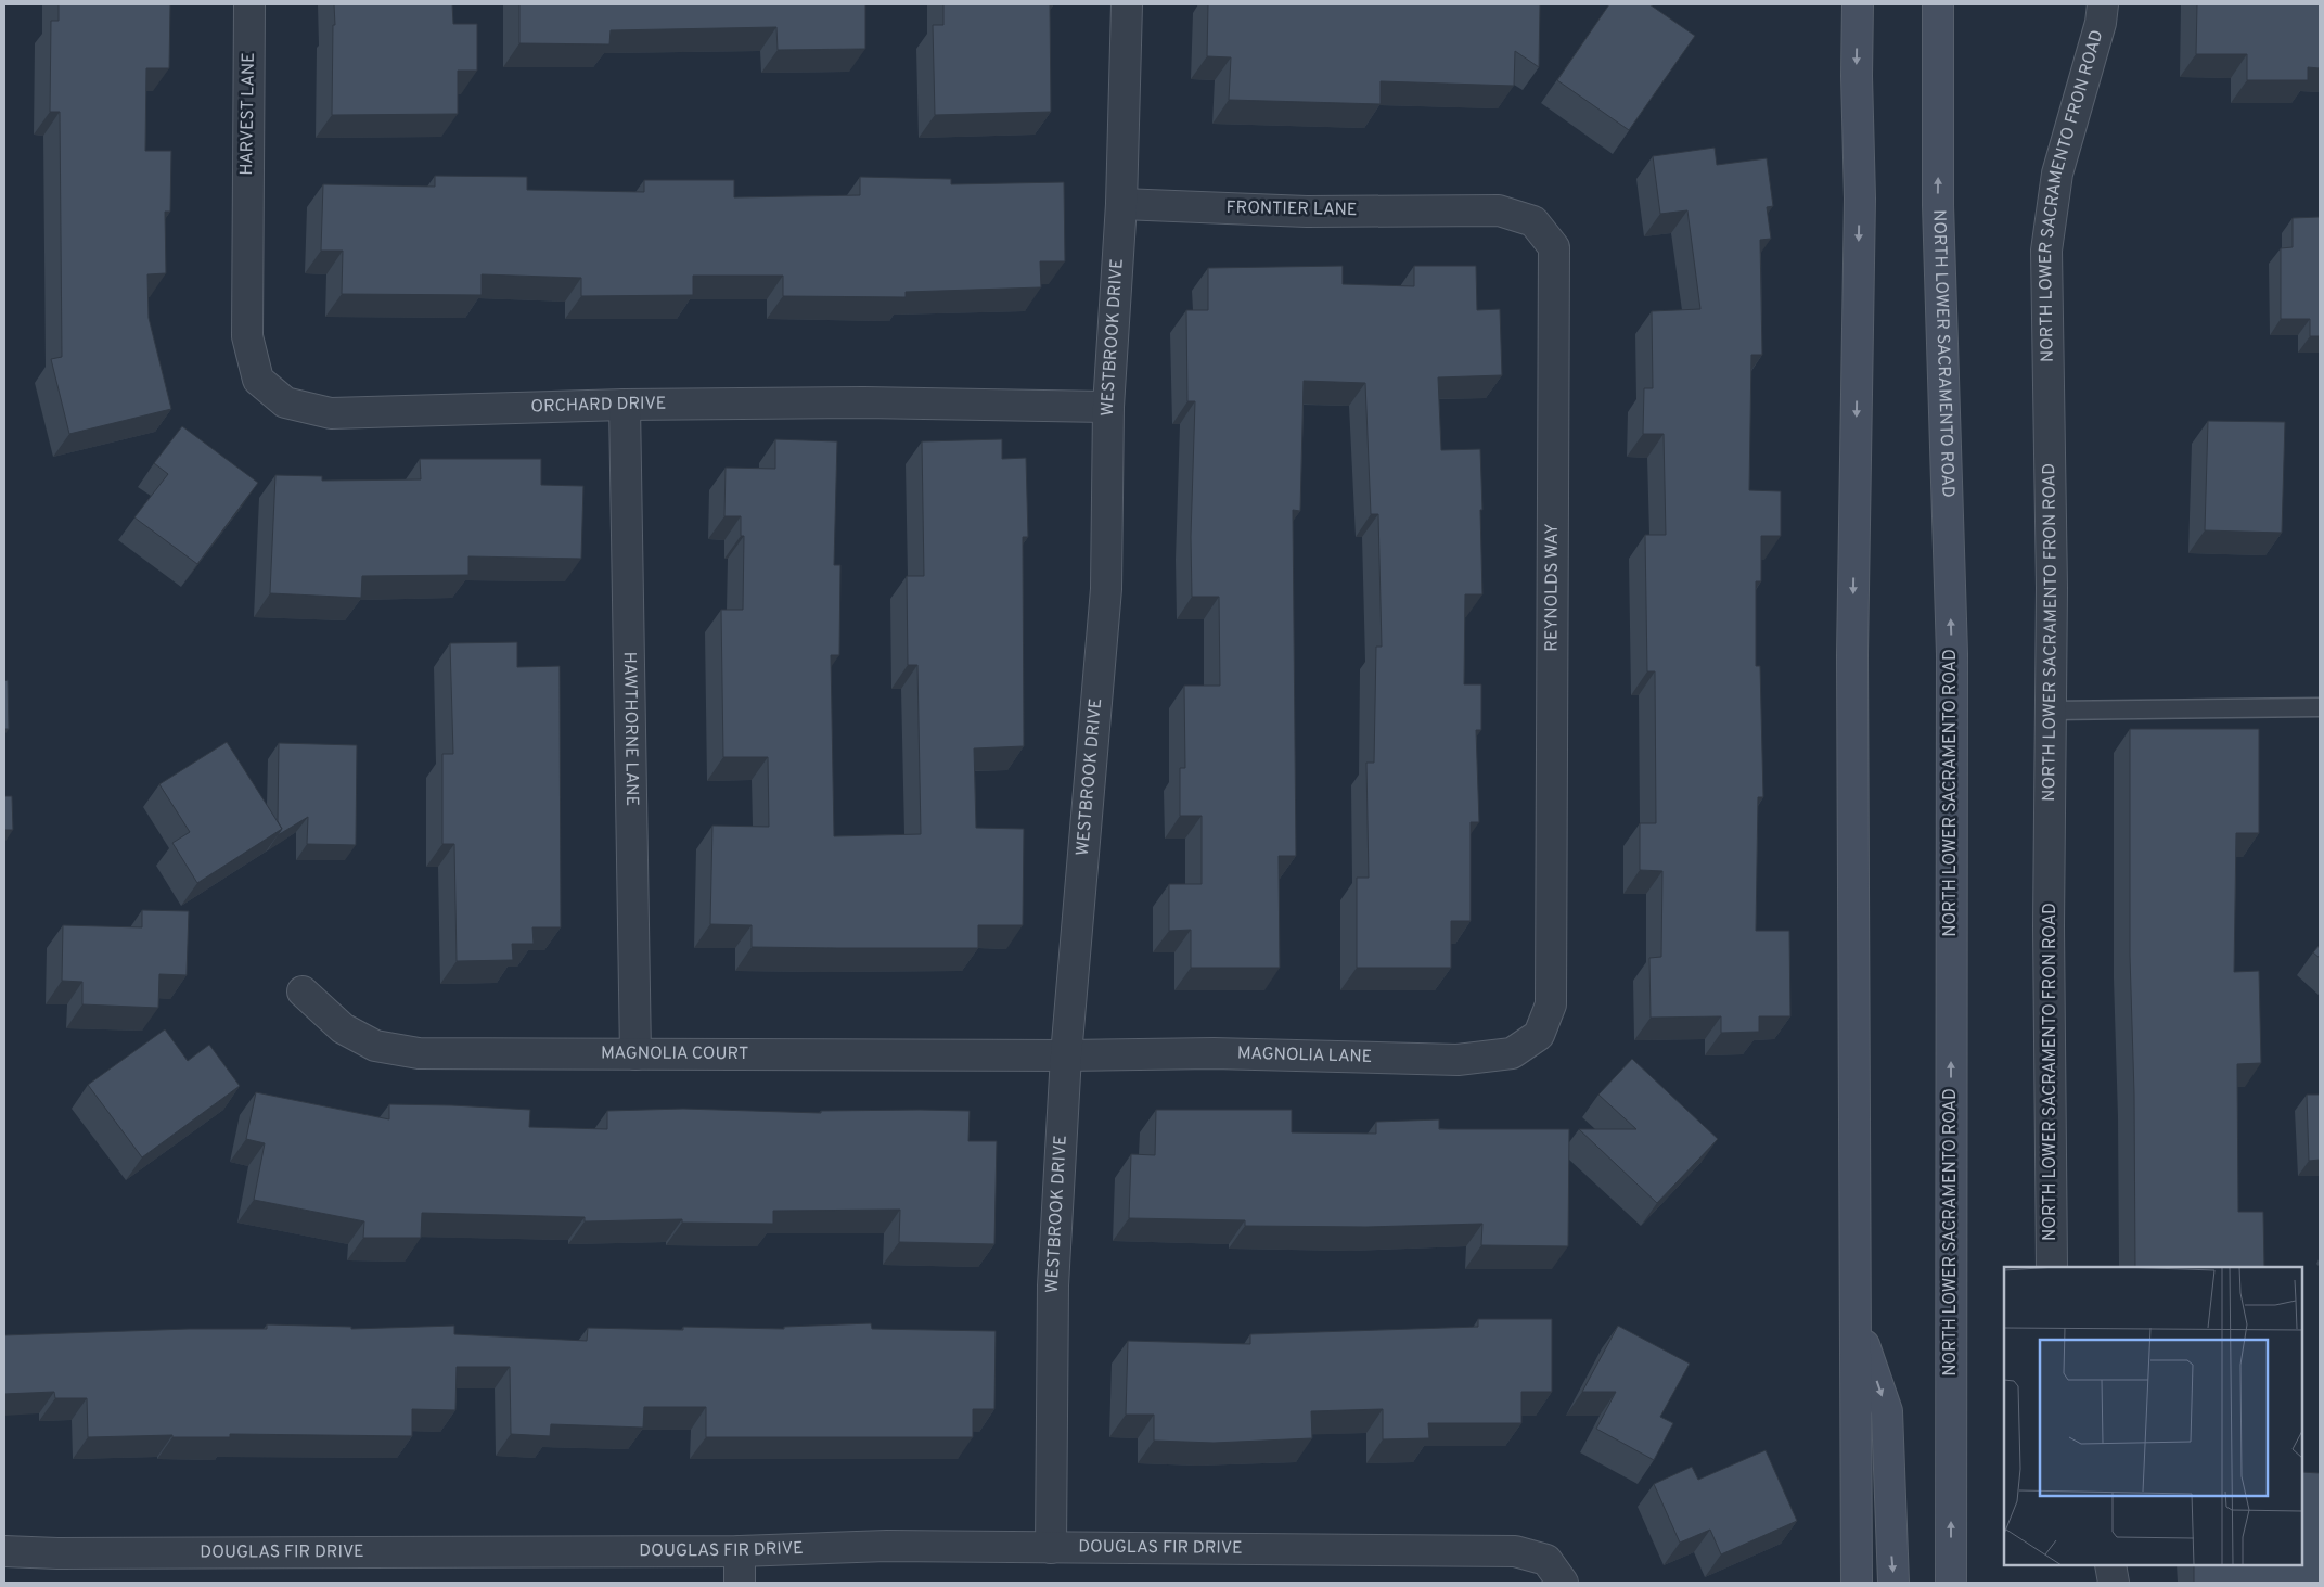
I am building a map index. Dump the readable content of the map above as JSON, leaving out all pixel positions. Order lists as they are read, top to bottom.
{
  "streets": {
    "main road": ["NORTH LOWER SACRAMENTO ROAD"],
    "street": [
      "HARVEST LANE",
      "NORTH LOWER SACRAMENTO FRON ROAD",
      "FRONTIER LANE",
      "WESTBROOK DRIVE",
      "ORCHARD DRIVE",
      "REYNOLDS WAY",
      "HAWTHORNE LANE",
      "MAGNOLIA COURT",
      "MAGNOLIA LANE",
      "DOUGLAS FIR DRIVE"
    ]
  },
  "crossings": [
    ["HARVEST LANE", "ORCHARD DRIVE"],
    ["FRONTIER LANE", "WESTBROOK DRIVE"],
    ["FRONTIER LANE", "REYNOLDS WAY"],
    ["WESTBROOK DRIVE", "ORCHARD DRIVE"],
    ["WESTBROOK DRIVE", "MAGNOLIA COURT"],
    ["WESTBROOK DRIVE", "MAGNOLIA LANE"],
    ["WESTBROOK DRIVE", "DOUGLAS FIR DRIVE"],
    ["ORCHARD DRIVE", "HAWTHORNE LANE"],
    ["REYNOLDS WAY", "MAGNOLIA LANE"],
    ["HAWTHORNE LANE", "MAGNOLIA COURT"],
    ["MAGNOLIA COURT", "MAGNOLIA LANE"]
  ]
}
